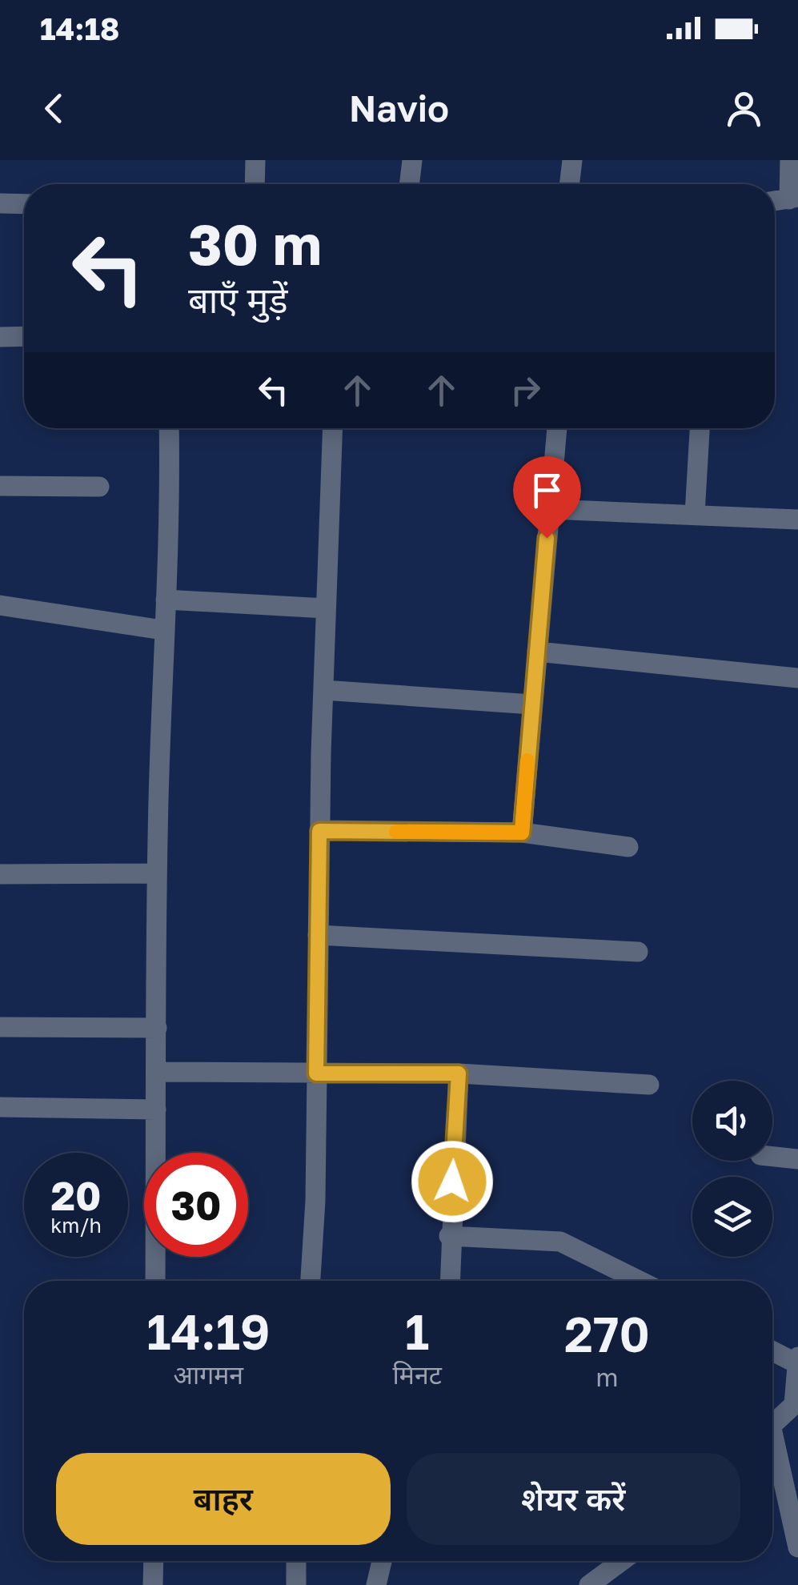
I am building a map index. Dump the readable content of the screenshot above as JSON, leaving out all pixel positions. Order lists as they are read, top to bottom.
{
  "page": {
    "status": "14:18",
    "header": "Navio",
    "turn": ["30 m", "बाएँ मुड़ें"],
    "speed": "20 km/h",
    "limit": "30",
    "eta": [
      "14:19",
      "आगमन",
      "1",
      "मिनट",
      "270",
      "m"
    ],
    "buttons": ["बाहर", "शेयर करें"]
  }
}
